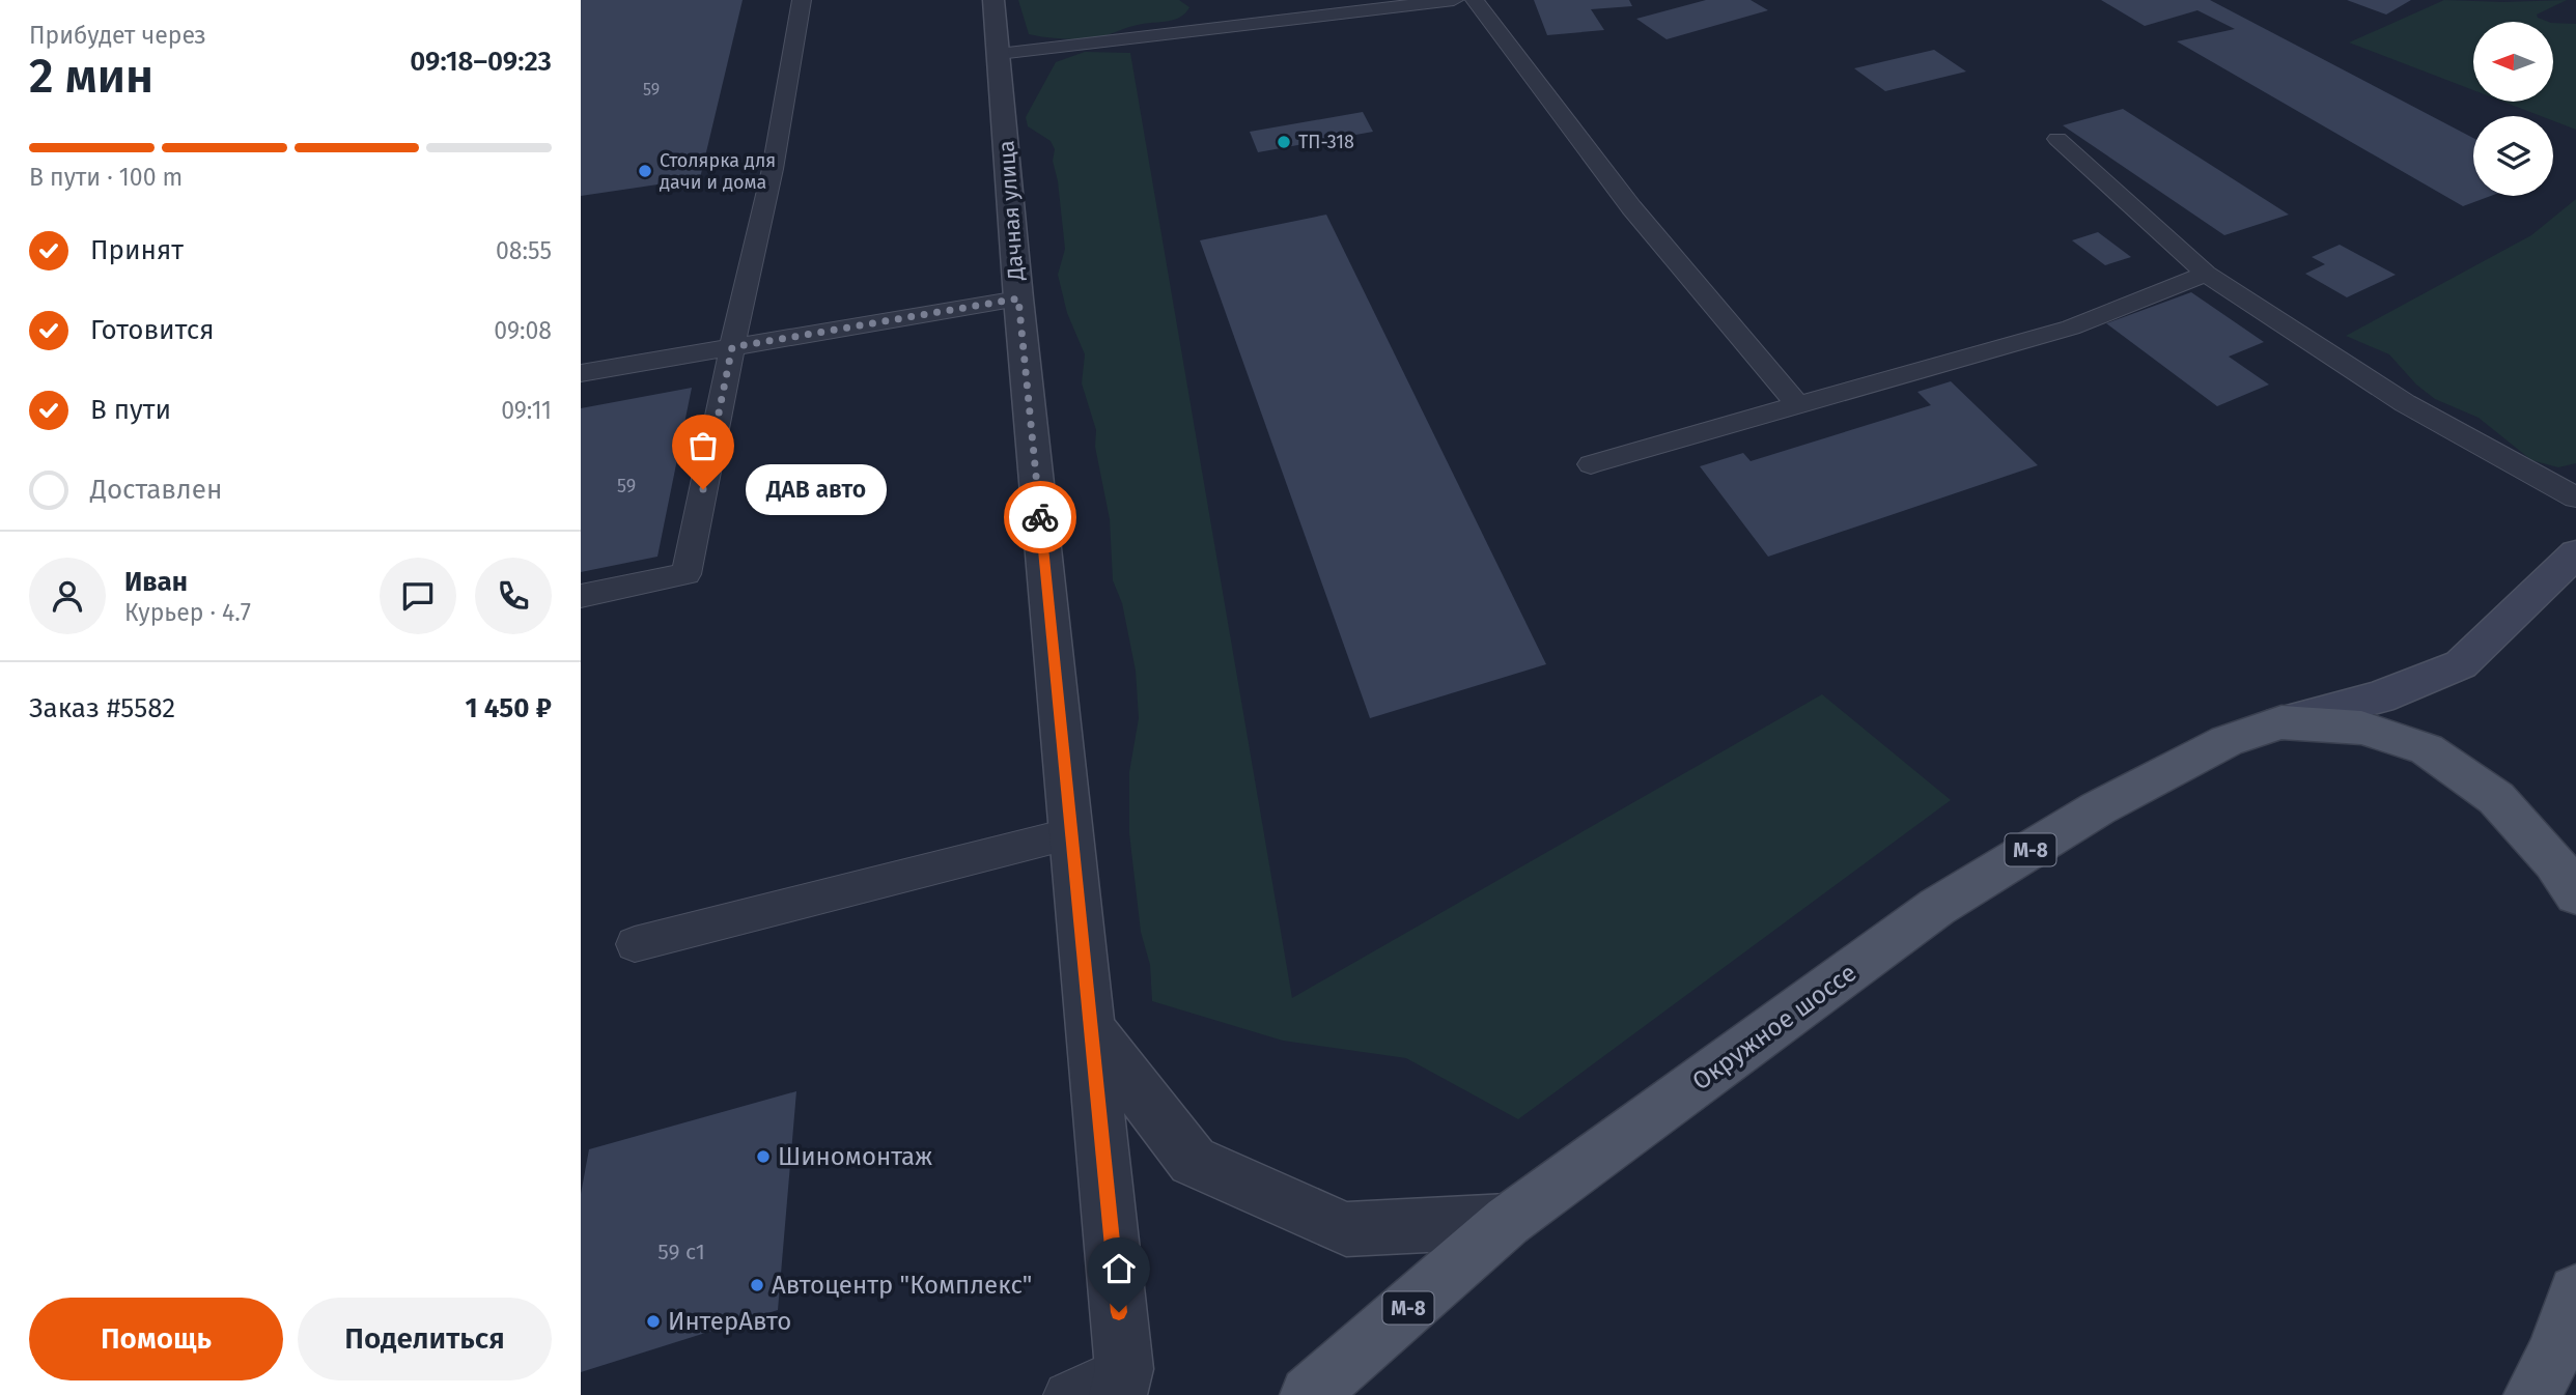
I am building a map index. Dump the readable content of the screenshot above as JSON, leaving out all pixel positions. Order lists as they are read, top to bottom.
{
  "streets": {
    "main road": ["М-8", "Окружное шоссе"],
    "street": ["Дачная улица"]
  },
  "places": [
    "ТП-318",
    "Столярка для дачи и дома",
    "ДАВ авто",
    "Шиномонтаж",
    "Автоцентр \"Комплекс\"",
    "ИнтерАвто"
  ],
  "house_numbers": ["59", "59", "59 с1"],
  "north": "left",
  "page": {
    "heading": ["2 мин", "Прибудет через", "09:18–09:23"],
    "panel": [
      "Иван",
      "Курьер · 4.7",
      "Заказ #5582",
      "1 450 ₽"
    ],
    "bar": "В пути · 100 m",
    "list": [
      ["Принят", "08:55"],
      ["Готовится", "09:08"],
      ["В пути", "09:11"],
      "Доставлен"
    ],
    "bubble": "ДАВ авто",
    "buttons": ["Помощь", "Поделиться"]
  }
}
